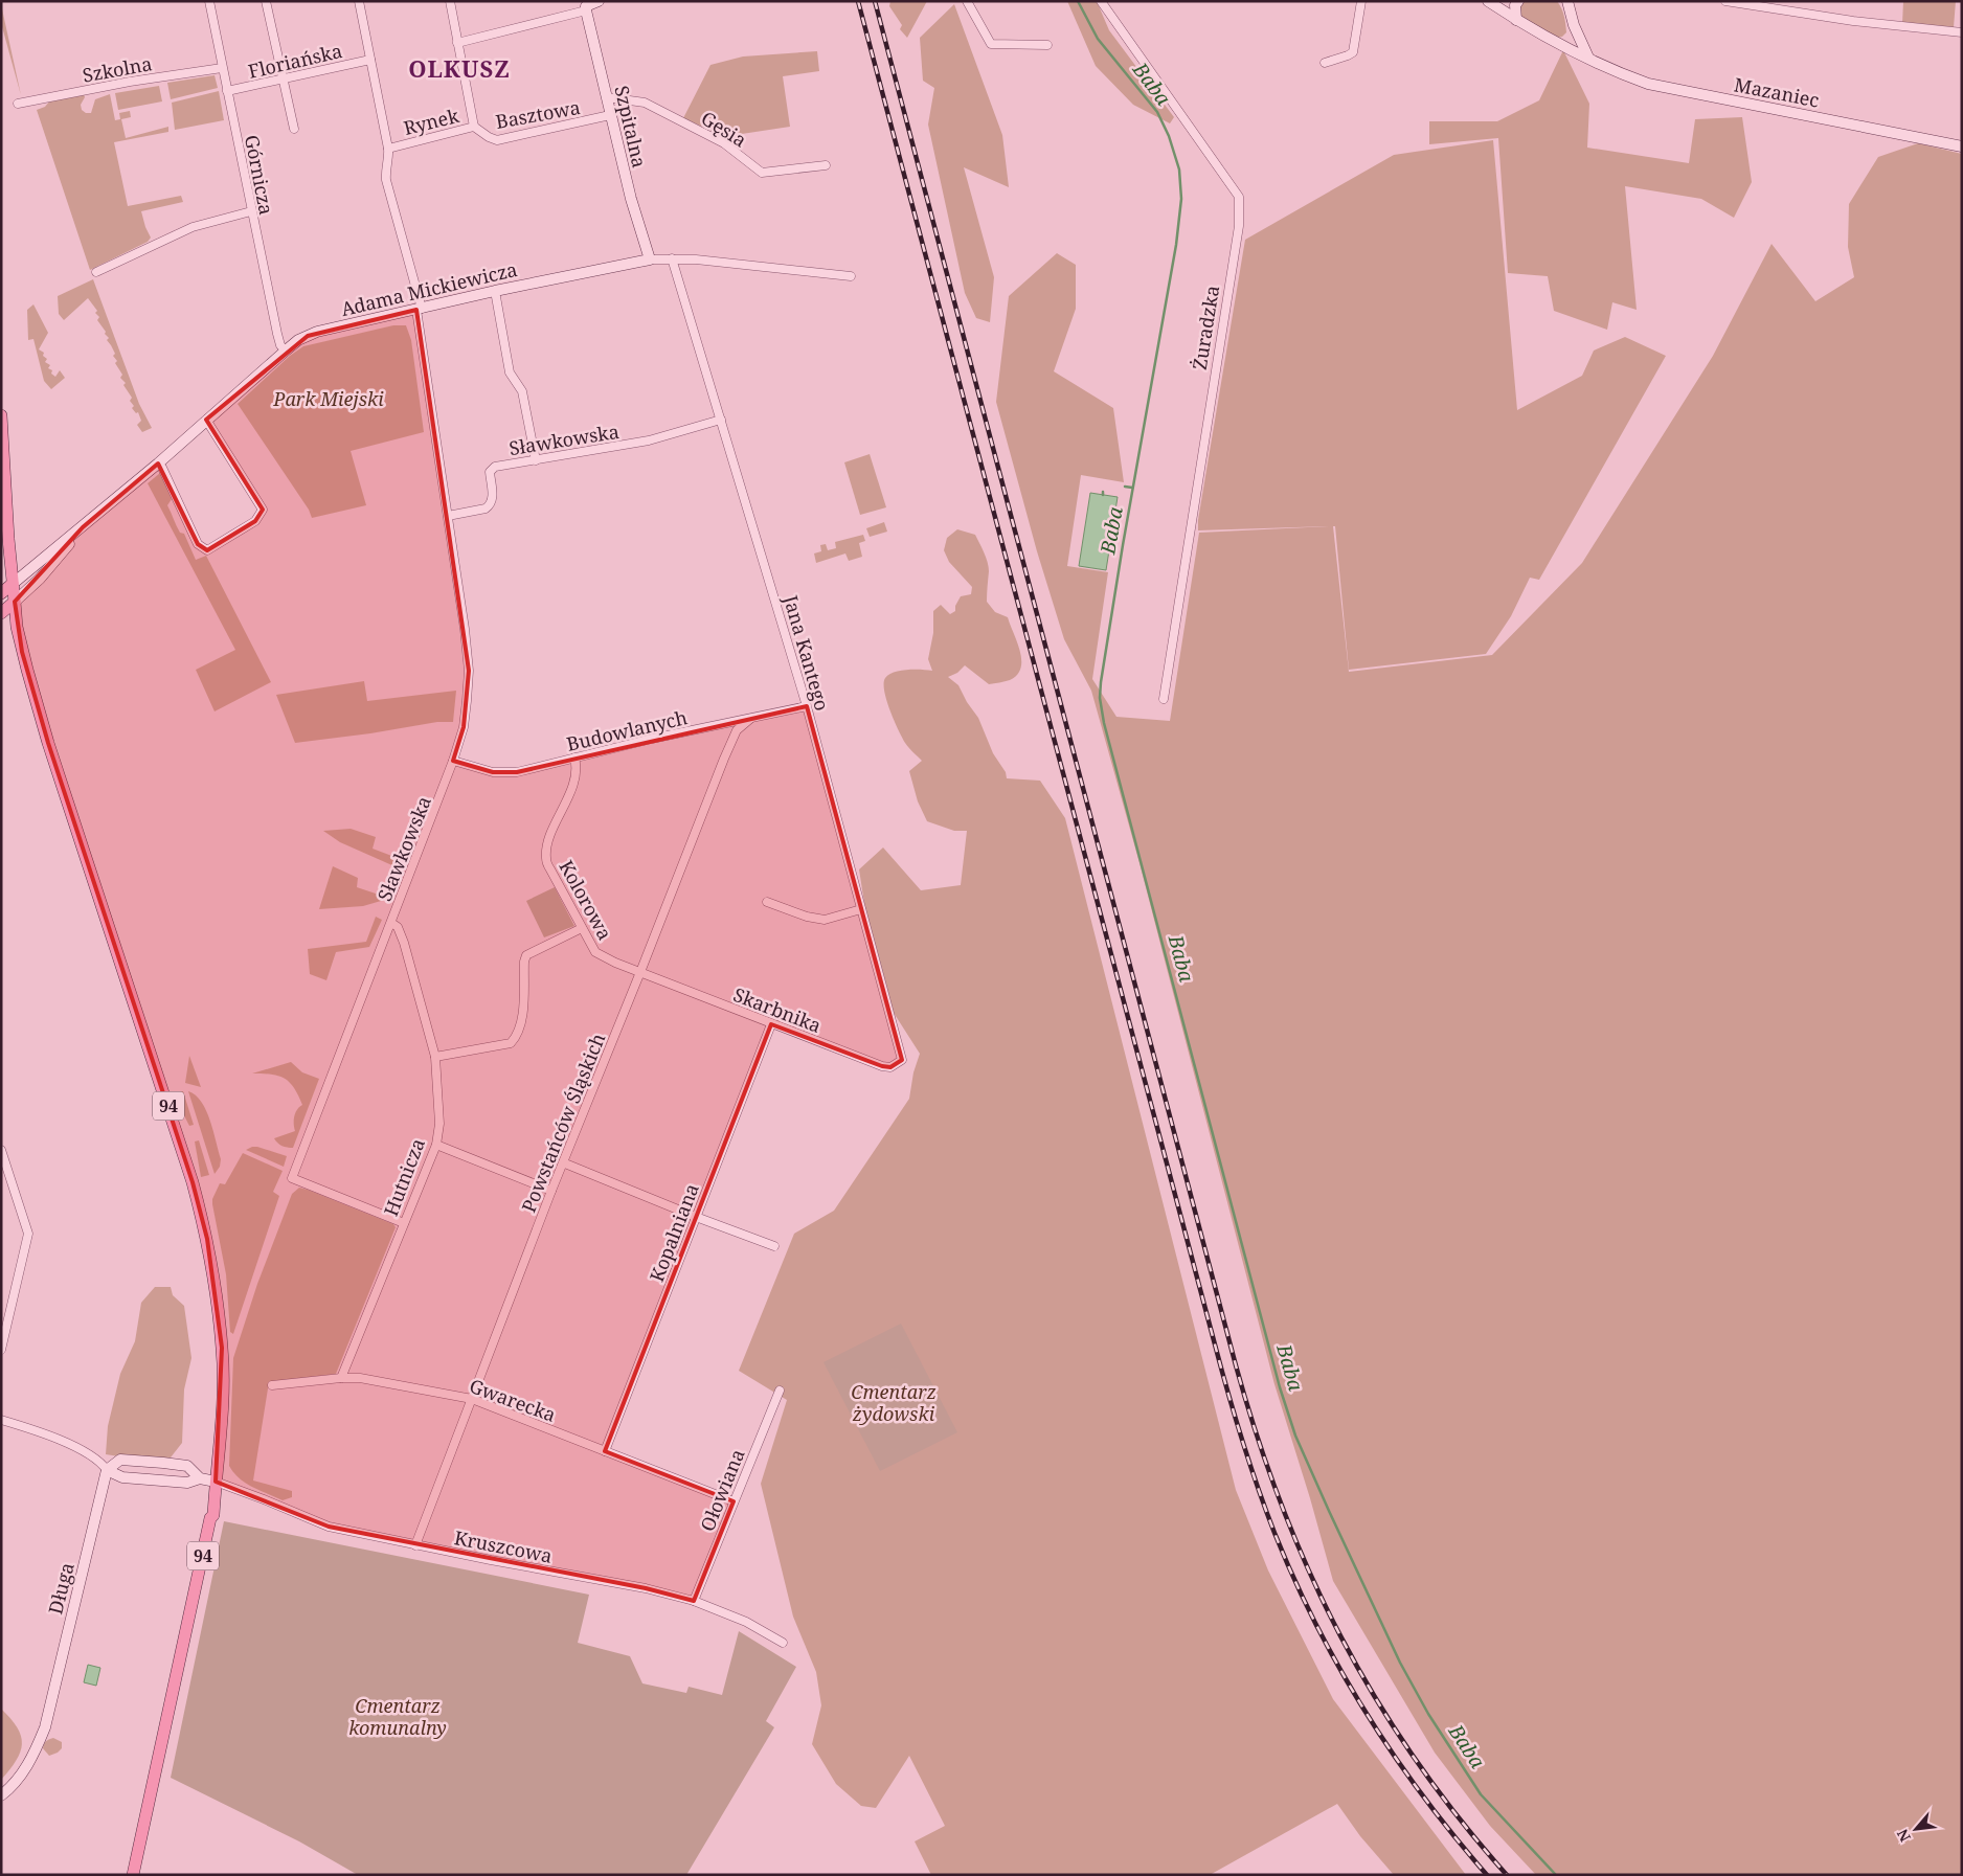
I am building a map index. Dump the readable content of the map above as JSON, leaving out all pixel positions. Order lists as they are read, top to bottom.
{
  "streets": {
    "main road": ["94"],
    "street": [
      "Floriańska",
      "Szkolna",
      "Mazaniec",
      "Basztowa",
      "Rynek",
      "Szpitalna",
      "Gęsia",
      "Górnicza",
      "Adama Mickiewicza",
      "Żuradzka",
      "Sławkowska",
      "Jana Kantego",
      "Budowlanych",
      "Kolorowa",
      "Skarbnika",
      "Powstańców Śląskich",
      "Hutnicza",
      "Kopalniana",
      "Gwarecka",
      "Ołowiana",
      "Kruszcowa",
      "Długa"
    ]
  },
  "crossings": [
    ["Floriańska", "Rynek"],
    ["Floriańska", "Górnicza"],
    ["Szkolna", "Górnicza"],
    ["Basztowa", "Rynek"],
    ["Basztowa", "Szpitalna"],
    ["Rynek", "Sławkowska"],
    ["Szpitalna", "Gęsia"],
    ["Szpitalna", "Adama Mickiewicza"],
    ["Górnicza", "Adama Mickiewicza"],
    ["Adama Mickiewicza", "Sławkowska"],
    ["Adama Mickiewicza", "Jana Kantego"],
    ["Adama Mickiewicza", "94"],
    ["Sławkowska", "Jana Kantego"],
    ["Sławkowska", "Budowlanych"],
    ["Sławkowska", "Hutnicza"],
    ["Jana Kantego", "Budowlanych"],
    ["Jana Kantego", "Skarbnika"],
    ["Budowlanych", "Kolorowa"],
    ["Budowlanych", "Powstańców Śląskich"],
    ["Kolorowa", "Skarbnika"],
    ["Kolorowa", "Powstańców Śląskich"],
    ["Skarbnika", "Powstańców Śląskich"],
    ["Skarbnika", "Kopalniana"],
    ["94", "Kruszcowa"],
    ["Powstańców Śląskich", "Gwarecka"],
    ["Powstańców Śląskich", "Kruszcowa"],
    ["Hutnicza", "Gwarecka"],
    ["Kopalniana", "Gwarecka"],
    ["Gwarecka", "Ołowiana"],
    ["Ołowiana", "Kruszcowa"]
  ],
  "districts": ["OLKUSZ"],
  "water": ["Baba"],
  "parks": ["Park Miejski", "Cmentarz żydowski", "Cmentarz komunalny"],
  "north": "bottom left"
}
